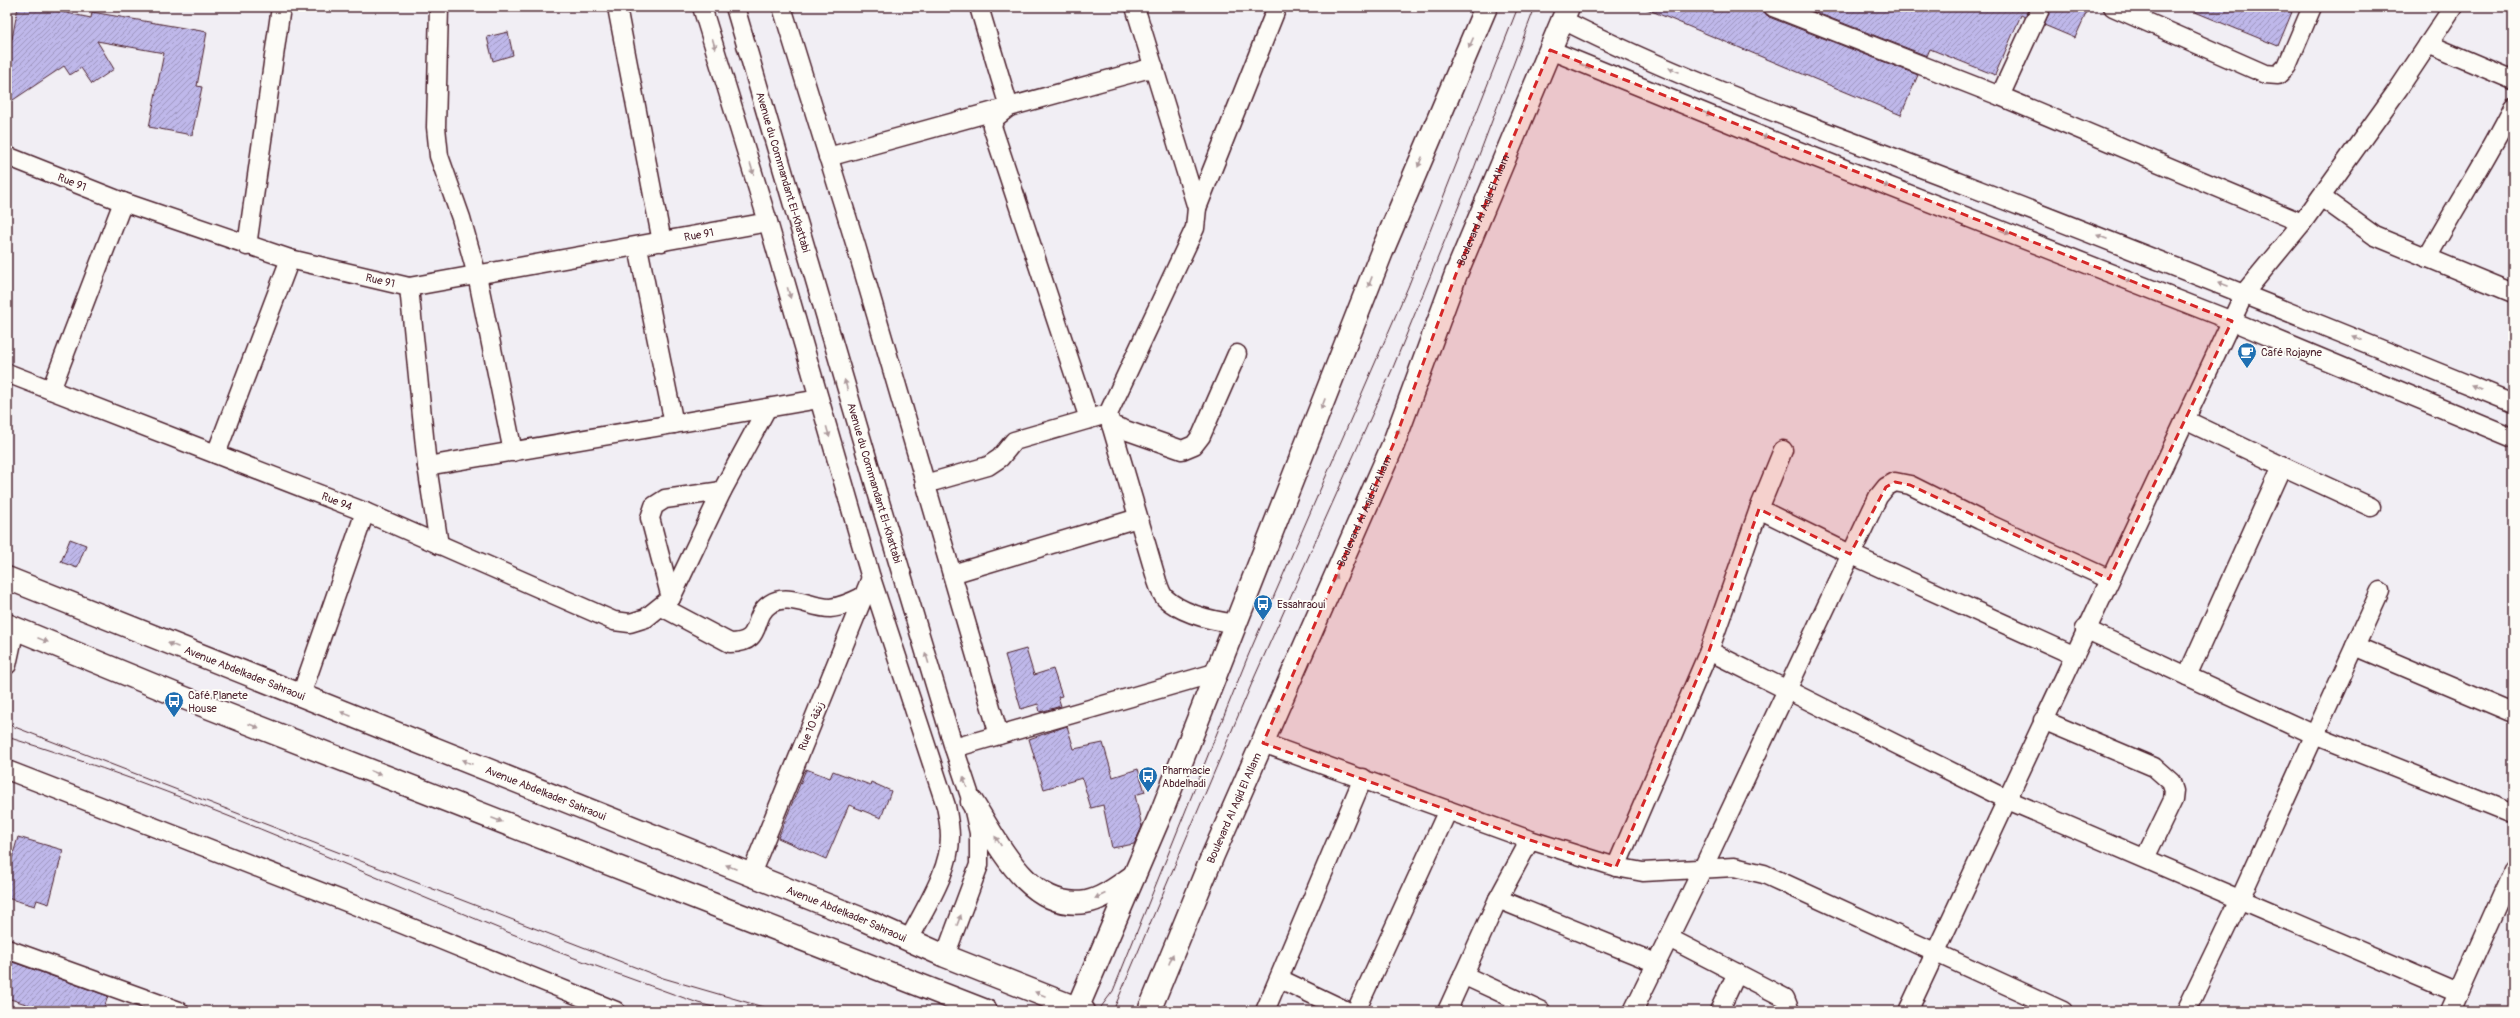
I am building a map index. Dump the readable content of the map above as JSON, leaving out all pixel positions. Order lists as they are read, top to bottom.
{
  "streets": {
    "main road": ["Boulevard Al Aqid El Allam", "Avenue Abdelkader Sahraoui"],
    "street": [
      "Avenue du Commandant El-Khattabi",
      "Rue 91",
      "Rue 94",
      "Rue 10 زنقة"
    ]
  },
  "crossings": [
    ["Avenue du Commandant El-Khattabi", "Avenue Abdelkader Sahraoui"],
    ["Avenue Abdelkader Sahraoui", "Rue 10 زنقة"]
  ],
  "places": {
    "cafe": ["Café Rojayne"],
    "bus stop": ["Essahraoui", "Café Planete House", "Pharmacie Abdelhadi"]
  }
}
